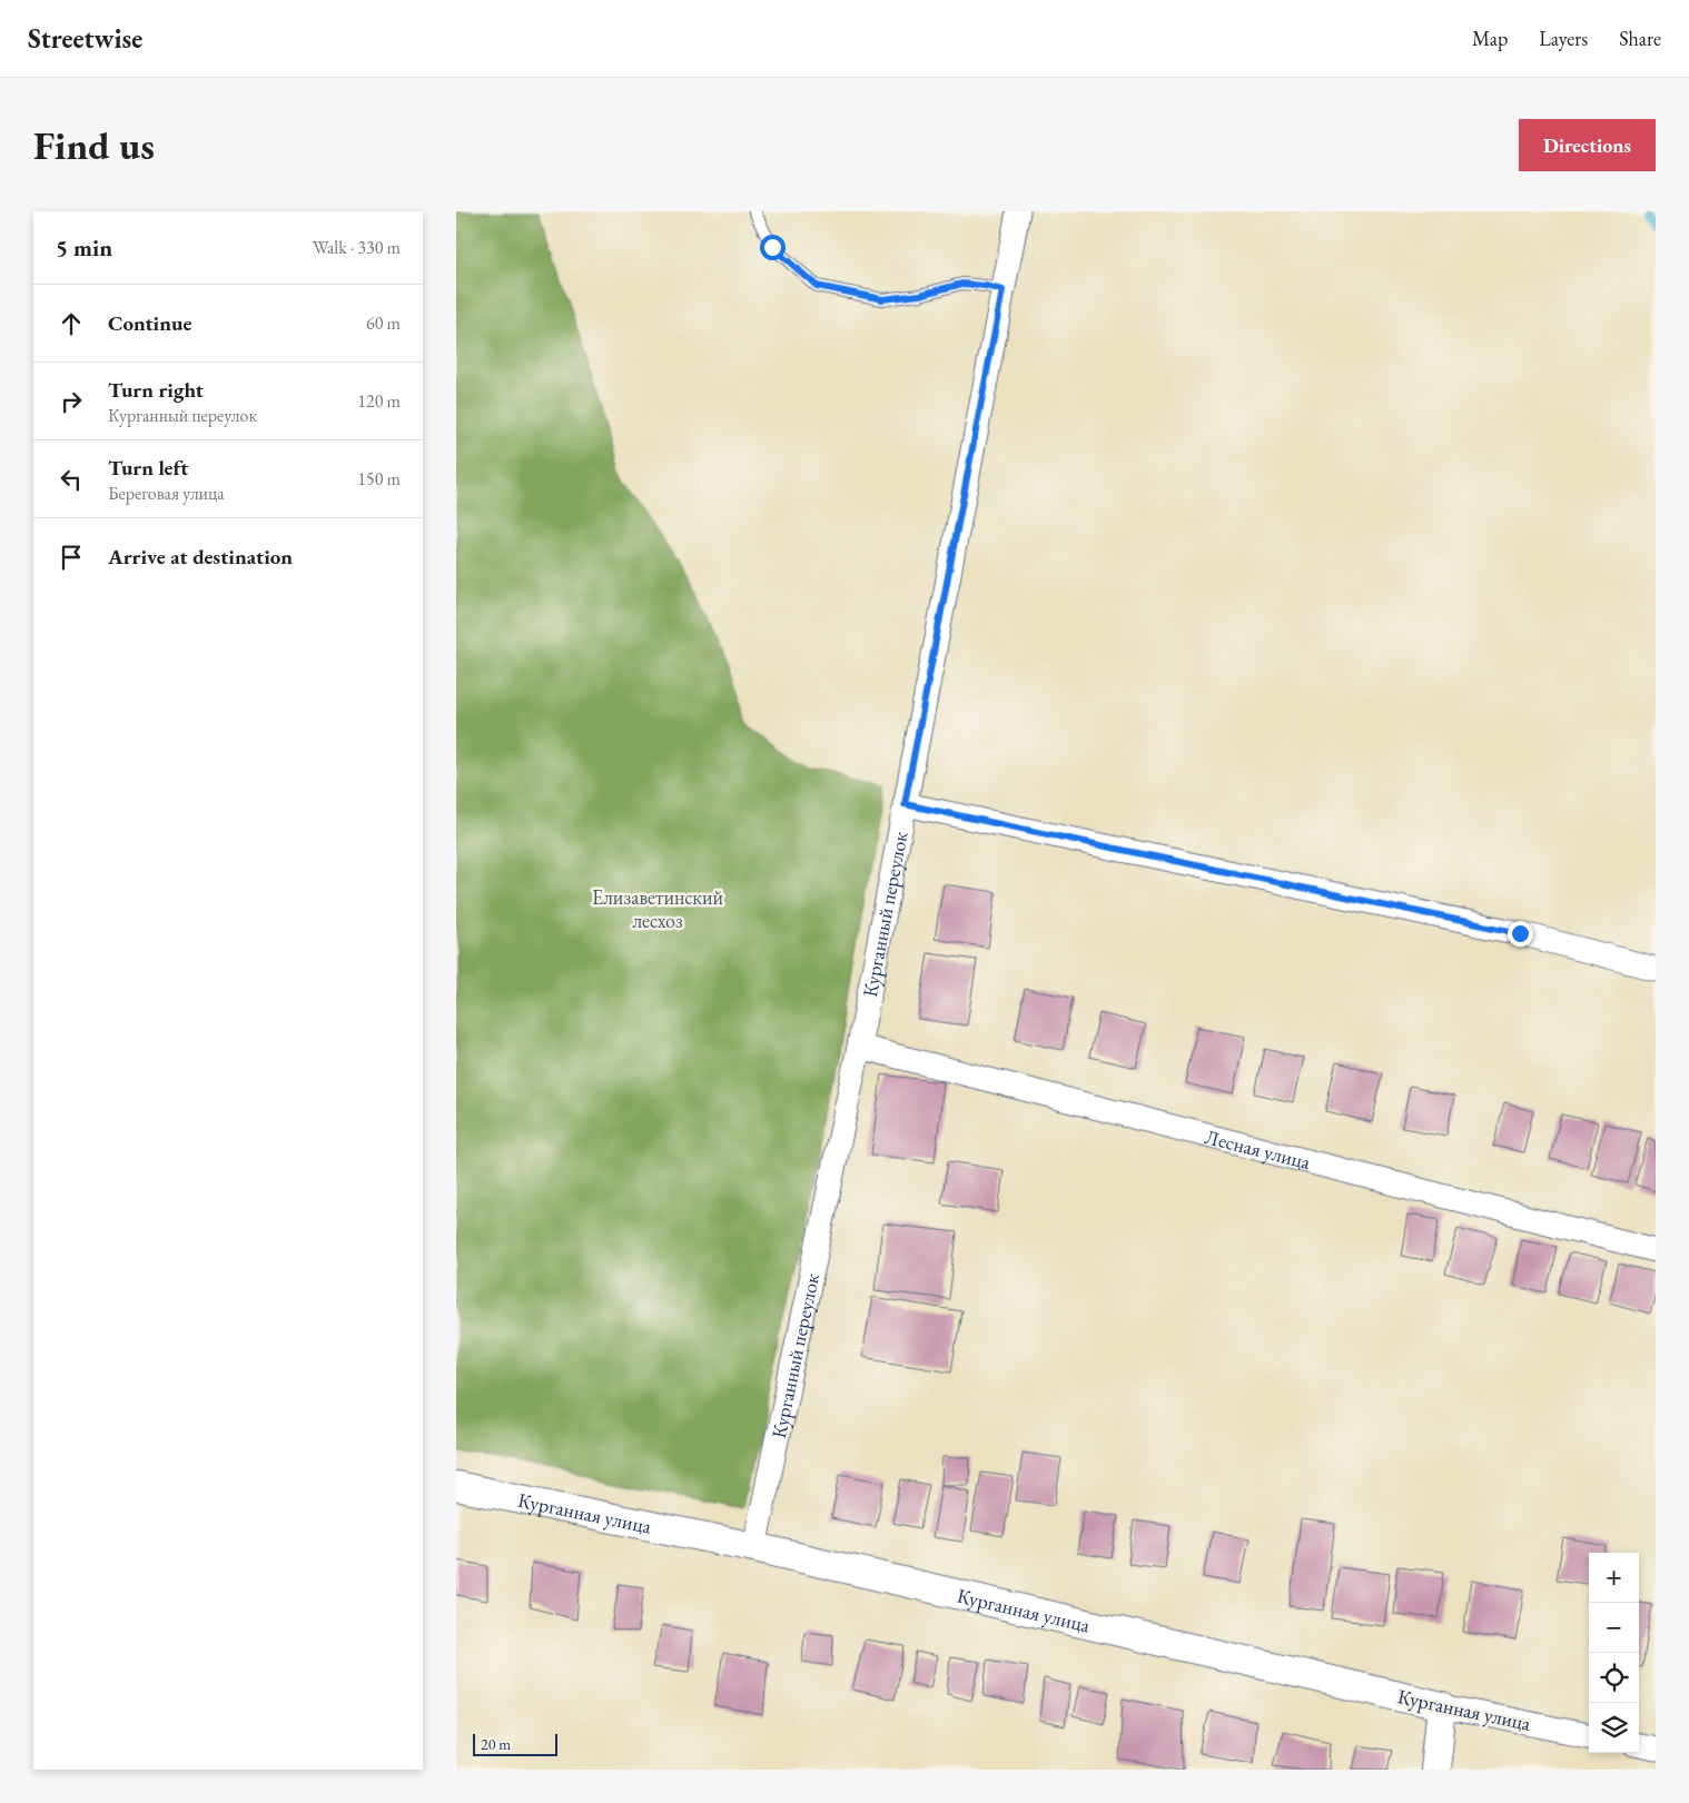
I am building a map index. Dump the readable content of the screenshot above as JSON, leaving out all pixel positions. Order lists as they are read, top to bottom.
{
  "streets": {
    "street": ["Курганный переулок", "Лесная улица", "Курганная улица"]
  },
  "crossings": [
    ["Курганный переулок", "Лесная улица"],
    ["Курганный переулок", "Курганная улица"]
  ],
  "parks": ["Елизаветинский лесхоз"],
  "scale_bar": "20 m",
  "page": {
    "header": "Streetwise",
    "nav": ["Map", "Layers", "Share"],
    "buttons": "Directions",
    "title": "Find us",
    "heading": ["5 min", "Walk · 330 m"],
    "list": [
      ["Continue", "60 m"],
      ["Turn right", "Курганный переулок", "120 m"],
      ["Turn left", "Береговая улица", "150 m"],
      "Arrive at destination"
    ],
    "map_buttons": ["+", "−"],
    "scale": "20 m"
  }
}
